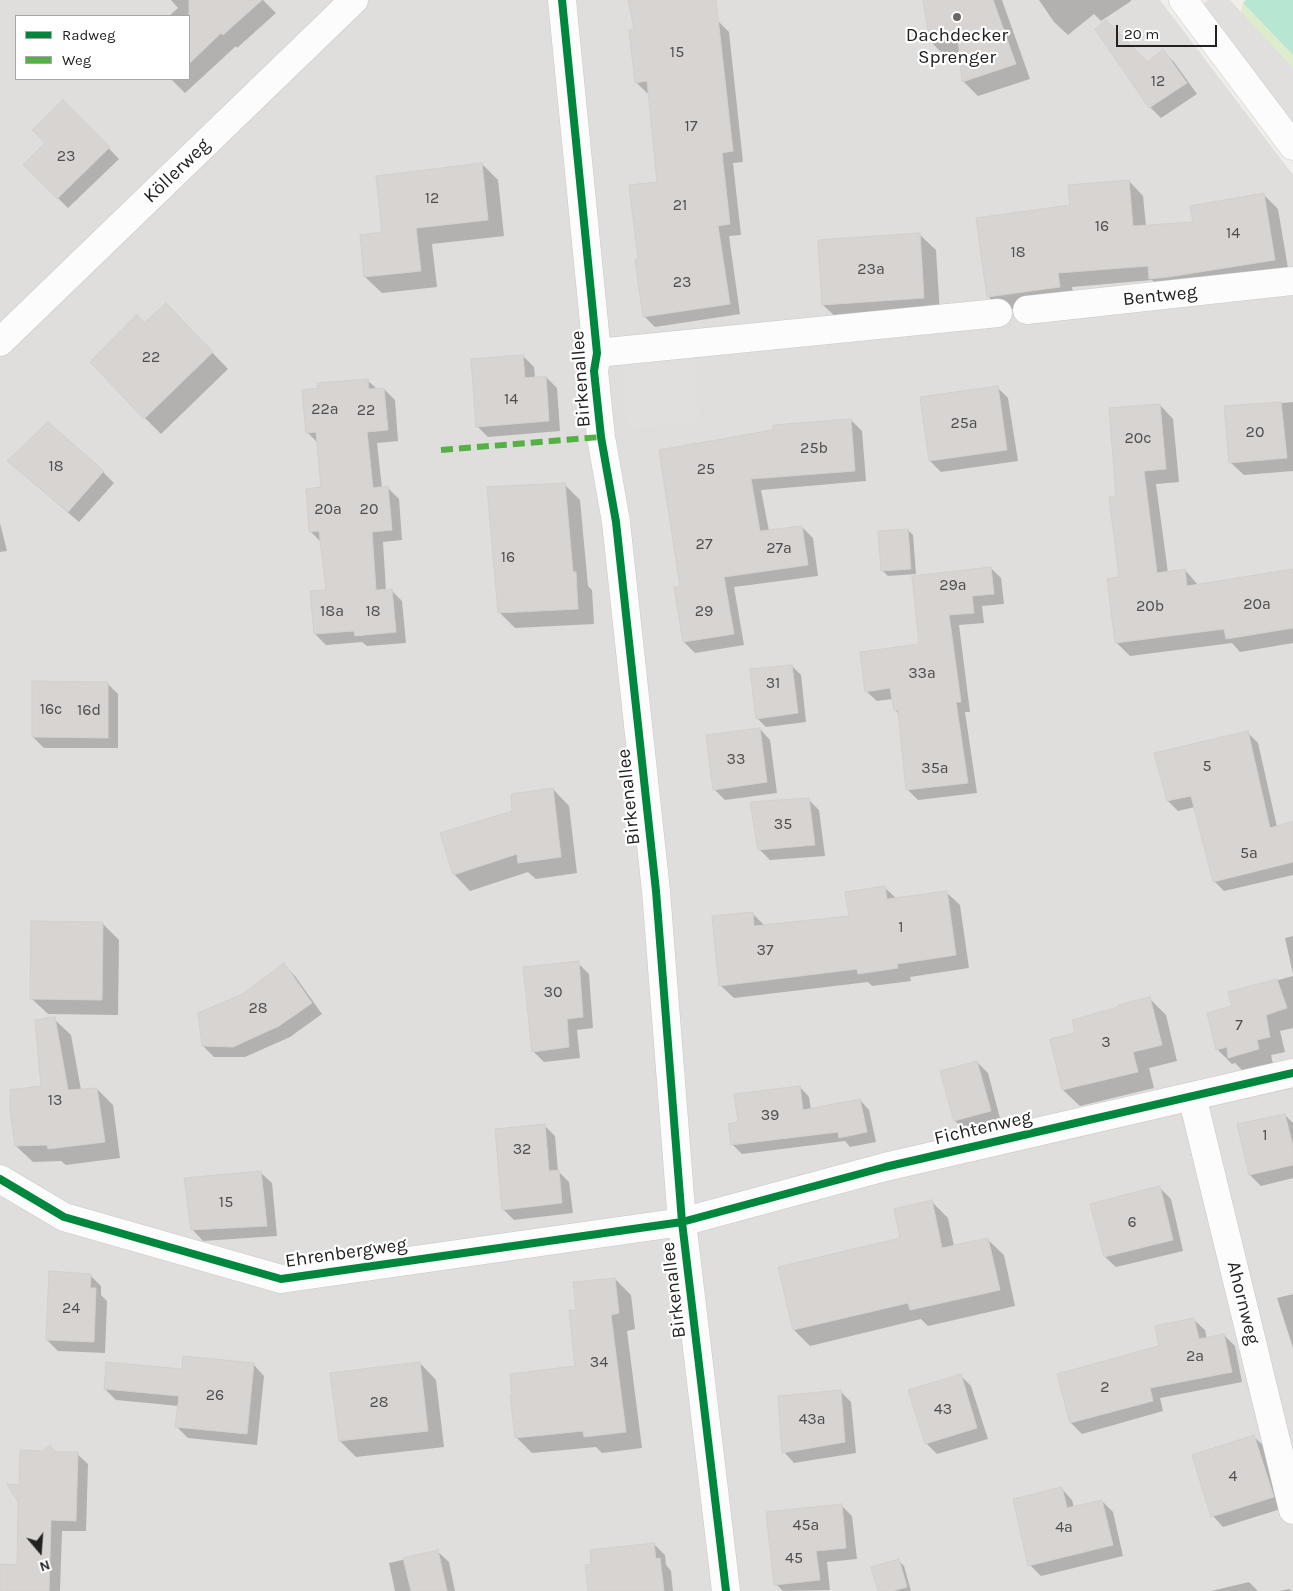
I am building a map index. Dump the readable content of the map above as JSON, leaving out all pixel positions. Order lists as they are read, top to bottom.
{
  "streets": {
    "street": [
      "Köllerweg",
      "Bentweg",
      "Birkenallee",
      "Fichtenweg",
      "Ehrenbergweg",
      "Ahornweg"
    ]
  },
  "crossings": [
    ["Birkenallee", "Fichtenweg"],
    ["Birkenallee", "Ehrenbergweg"],
    ["Fichtenweg", "Ehrenbergweg"],
    ["Fichtenweg", "Ahornweg"]
  ],
  "places": ["Dachdecker Sprenger"],
  "house_numbers": [
    "15",
    "12",
    "17",
    "23",
    "12",
    "21",
    "16",
    "14",
    "18",
    "23a",
    "23",
    "22",
    "14",
    "22a",
    "22",
    "25a",
    "20",
    "20c",
    "25b",
    "18",
    "25",
    "20a",
    "20",
    "27",
    "27a",
    "16",
    "29a",
    "20a",
    "20b",
    "18a",
    "18",
    "29",
    "33a",
    "31",
    "16c",
    "16d",
    "33",
    "5",
    "35a",
    "35",
    "5a",
    "1",
    "37",
    "30",
    "28",
    "7",
    "3",
    "13",
    "39",
    "1",
    "32",
    "15",
    "6",
    "24",
    "2a",
    "34",
    "2",
    "26",
    "28",
    "43",
    "43a",
    "4",
    "45a",
    "4a",
    "45"
  ],
  "legend": ["Radweg", "Weg"],
  "scale_bar": "20 m",
  "north": "bottom"
}
